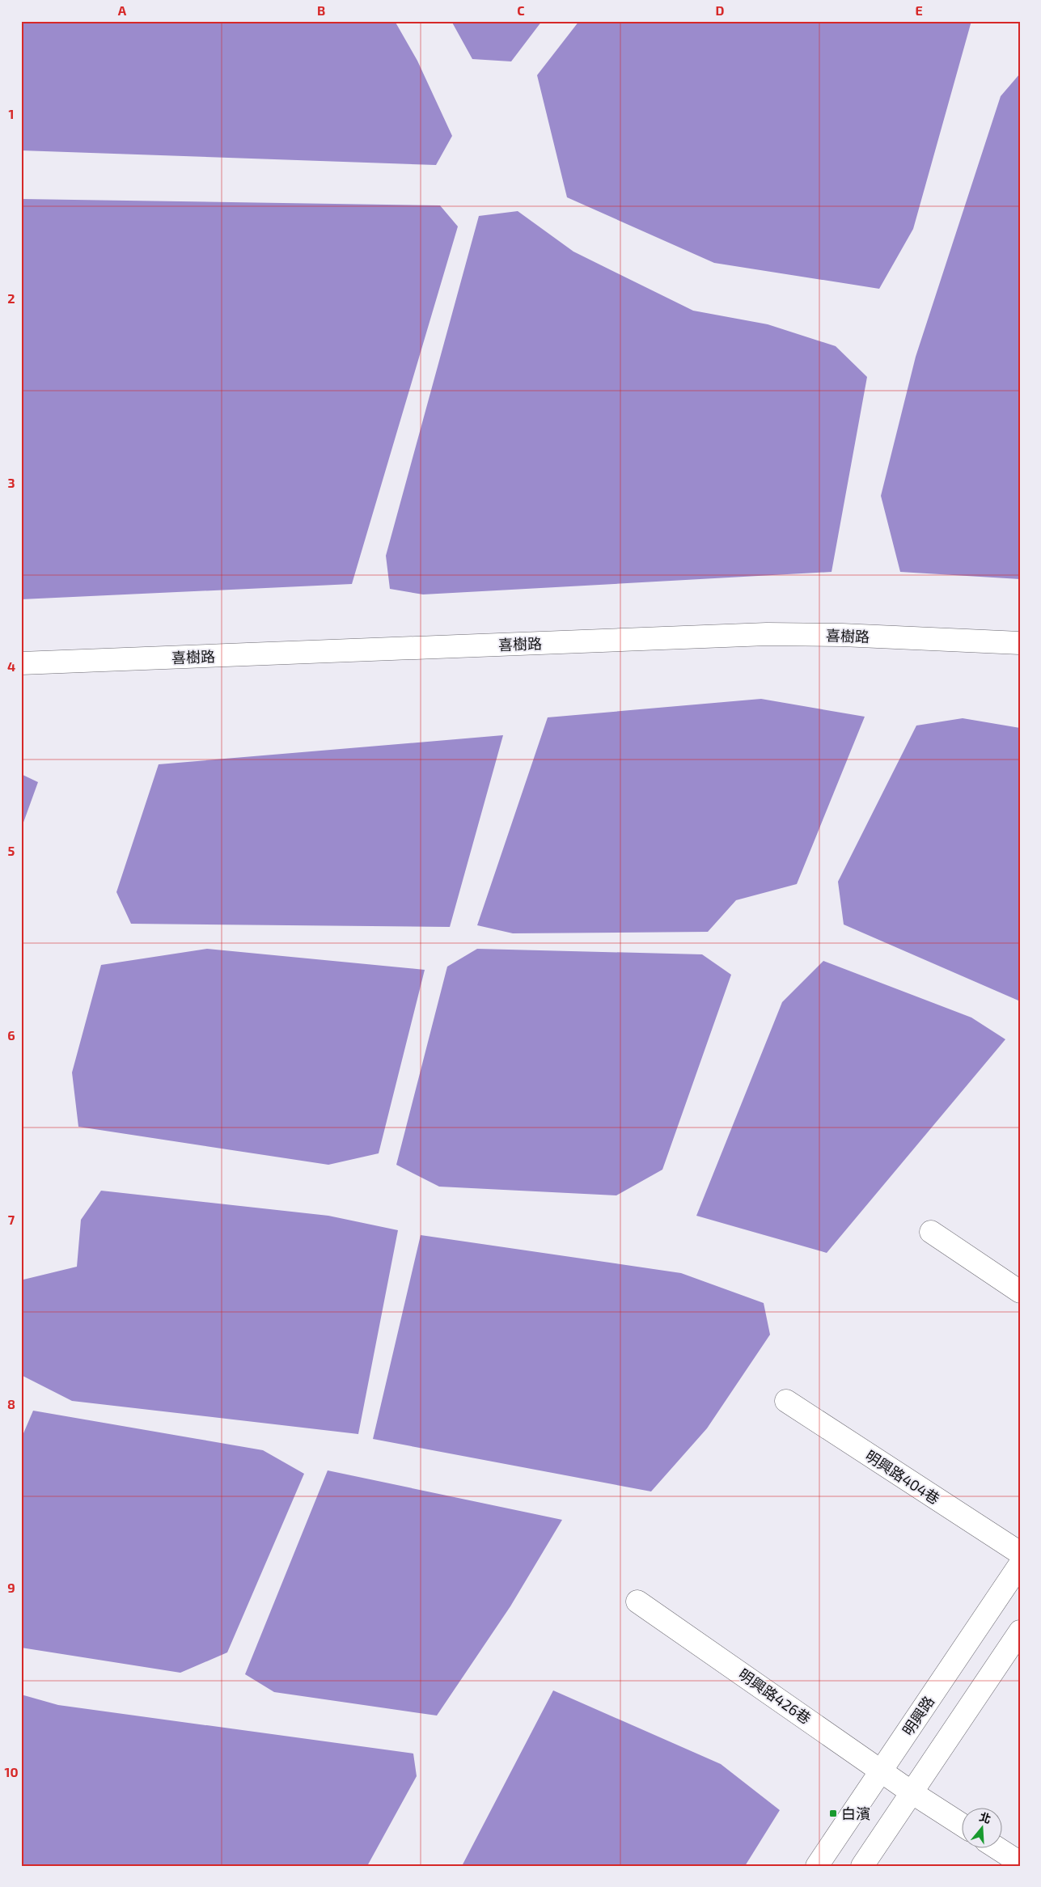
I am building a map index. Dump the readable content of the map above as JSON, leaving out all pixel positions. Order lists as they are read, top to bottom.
{
  "streets": {
    "street": [
      "喜樹路",
      "明興路404巷",
      "明興路426巷",
      "明興路"
    ]
  },
  "crossings": [
    ["明興路426巷", "明興路"]
  ],
  "places": {
    "transit": ["白濱"]
  },
  "north": "top",
  "grid": {
    "columns": [
      "A",
      "B",
      "C",
      "D",
      "E"
    ],
    "rows": [
      "1",
      "2",
      "3",
      "4",
      "5",
      "6",
      "7",
      "8",
      "9",
      "10"
    ]
  }
}
